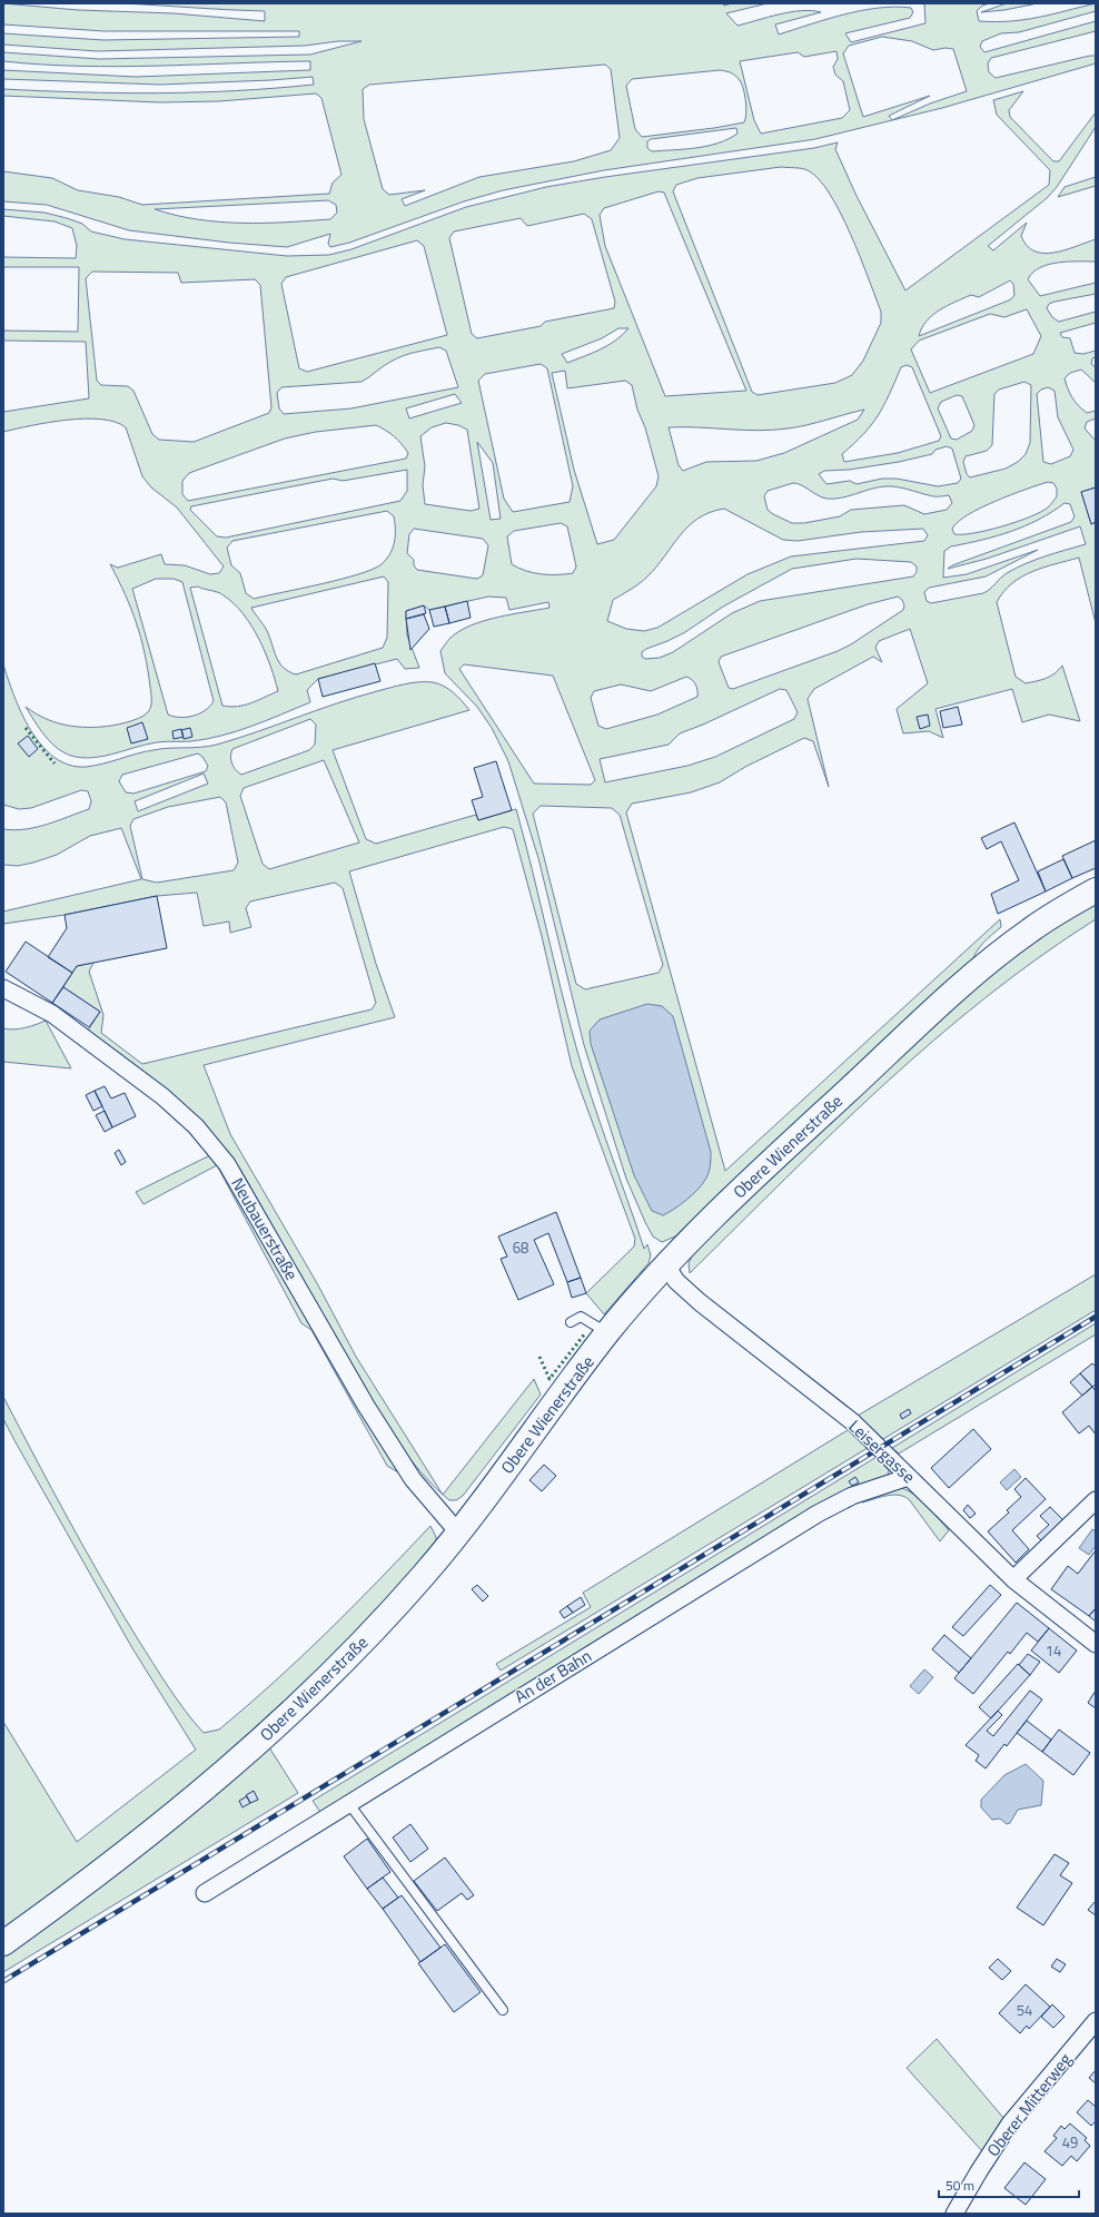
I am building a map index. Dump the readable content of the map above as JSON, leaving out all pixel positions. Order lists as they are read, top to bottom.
{
  "streets": {
    "main road": ["Obere Wienerstraße"],
    "street": [
      "Neubauerstraße",
      "Leisergasse",
      "An der Bahn",
      "Oberer Mitterweg"
    ]
  },
  "crossings": [
    ["Obere Wienerstraße", "Neubauerstraße"],
    ["Obere Wienerstraße", "Leisergasse"],
    ["Leisergasse", "An der Bahn"]
  ],
  "house_numbers": [
    "68",
    "14",
    "54",
    "49"
  ],
  "scale_bar": "50 m"
}
